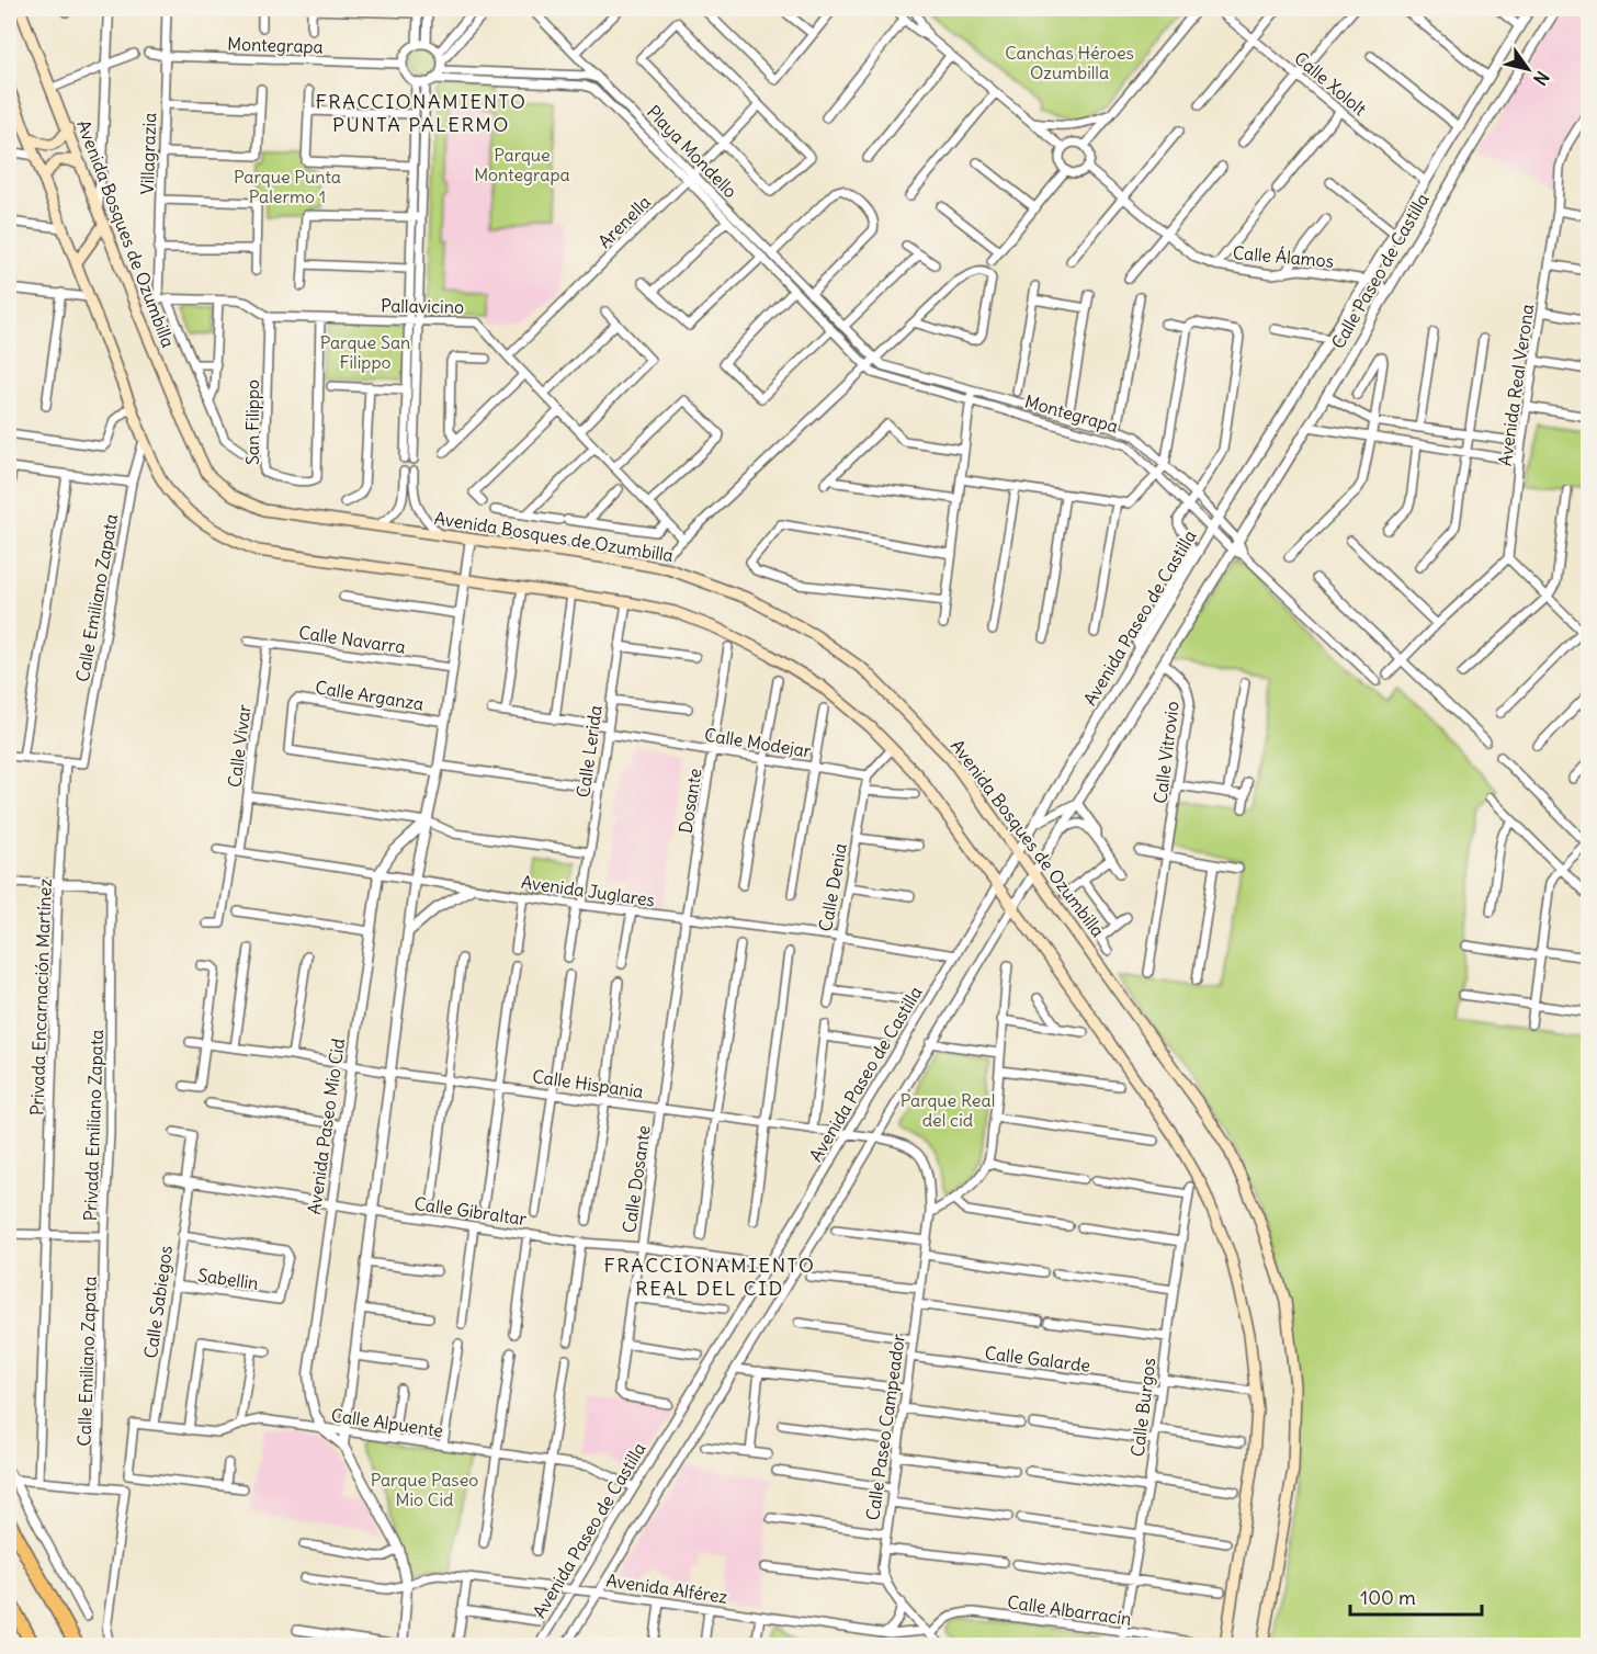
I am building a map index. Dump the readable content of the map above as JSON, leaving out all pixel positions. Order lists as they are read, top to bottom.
{
  "streets": {
    "main road": ["Avenida Bosques de Ozumbilla"],
    "street": [
      "Montegrapa",
      "Calle Xololt",
      "Playa Mondello",
      "Villagrazia",
      "Arenella",
      "Calle Álamos",
      "Calle Paseo de Castilla",
      "Pallavicino",
      "Avenida Real Verona",
      "San Filippo",
      "Calle Emiliano Zapata",
      "Avenida Paseo de Castilla",
      "Calle Navarra",
      "Calle Arganza",
      "Calle Modejar",
      "Calle Vivar",
      "Calle Lerida",
      "Calle Vitrovio",
      "Dosante",
      "Calle Denia",
      "Avenida Juglares",
      "Privada Encarnación Martínez",
      "Calle Hispania",
      "Privada Emiliano Zapata",
      "Avenida Paseo Mio Cid",
      "Calle Dosante",
      "Calle Gibraltar",
      "Sabellin",
      "Calle Sabiegos",
      "Calle Galarde",
      "Calle Burgos",
      "Calle Alpuente",
      "Calle Paseo Campeador",
      "Avenida Alférez",
      "Calle Albarracín"
    ]
  },
  "crossings": [
    ["Montegrapa", "Playa Mondello"],
    ["Montegrapa", "Villagrazia"],
    ["Montegrapa", "Calle Paseo de Castilla"],
    ["Montegrapa", "Avenida Paseo de Castilla"],
    ["Calle Xololt", "Calle Paseo de Castilla"],
    ["Playa Mondello", "Arenella"],
    ["Villagrazia", "Pallavicino"],
    ["Arenella", "Pallavicino"],
    ["Avenida Bosques de Ozumbilla", "Avenida Paseo de Castilla"],
    ["Avenida Bosques de Ozumbilla", "Avenida Paseo Mio Cid"],
    ["Calle Álamos", "Calle Paseo de Castilla"],
    ["Calle Paseo de Castilla", "Avenida Paseo de Castilla"],
    ["Pallavicino", "San Filippo"],
    ["Calle Emiliano Zapata", "Privada Encarnación Martínez"],
    ["Calle Emiliano Zapata", "Privada Emiliano Zapata"],
    ["Avenida Paseo de Castilla", "Avenida Juglares"],
    ["Avenida Paseo de Castilla", "Calle Hispania"],
    ["Avenida Paseo de Castilla", "Calle Gibraltar"],
    ["Avenida Paseo de Castilla", "Calle Alpuente"],
    ["Avenida Paseo de Castilla", "Avenida Alférez"],
    ["Calle Navarra", "Calle Vivar"],
    ["Calle Navarra", "Avenida Paseo Mio Cid"],
    ["Calle Arganza", "Calle Lerida"],
    ["Calle Arganza", "Avenida Paseo Mio Cid"],
    ["Calle Modejar", "Calle Lerida"],
    ["Calle Modejar", "Dosante"],
    ["Calle Modejar", "Calle Denia"],
    ["Calle Vivar", "Avenida Juglares"],
    ["Calle Lerida", "Avenida Juglares"],
    ["Dosante", "Avenida Juglares"],
    ["Dosante", "Calle Dosante"],
    ["Calle Denia", "Avenida Juglares"],
    ["Avenida Juglares", "Avenida Paseo Mio Cid"],
    ["Avenida Juglares", "Calle Dosante"],
    ["Privada Encarnación Martínez", "Privada Emiliano Zapata"],
    ["Calle Hispania", "Avenida Paseo Mio Cid"],
    ["Calle Hispania", "Calle Dosante"],
    ["Calle Hispania", "Calle Paseo Campeador"],
    ["Avenida Paseo Mio Cid", "Calle Gibraltar"],
    ["Avenida Paseo Mio Cid", "Calle Alpuente"],
    ["Avenida Paseo Mio Cid", "Avenida Alférez"],
    ["Calle Dosante", "Calle Gibraltar"],
    ["Calle Gibraltar", "Calle Sabiegos"],
    ["Sabellin", "Calle Sabiegos"],
    ["Calle Sabiegos", "Calle Alpuente"],
    ["Calle Galarde", "Calle Burgos"],
    ["Calle Galarde", "Calle Paseo Campeador"],
    ["Calle Burgos", "Calle Albarracín"],
    ["Avenida Alférez", "Calle Albarracín"]
  ],
  "districts": ["FRACCIONAMIENTO PUNTA PALERMO", "FRACCIONAMIENTO REAL DEL CID"],
  "parks": [
    "Canchas Héroes Ozumbilla",
    "Parque Montegrapa",
    "Parque Punta Palermo 1",
    "Parque San Filippo",
    "Parque Real del cid",
    "Parque Paseo Mio Cid"
  ],
  "scale_bar": "100 m",
  "north": "bottom right"
}
